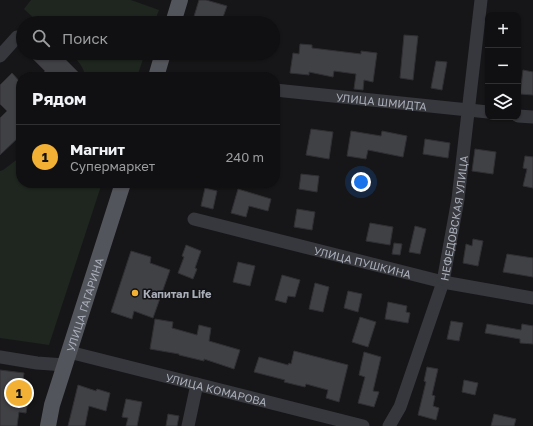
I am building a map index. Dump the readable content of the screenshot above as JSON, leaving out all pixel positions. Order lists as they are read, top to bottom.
{
  "streets": {
    "main road": ["УЛИЦА ГАГАРИНА"],
    "street": [
      "УЛИЦА ШМИДТА",
      "НЕФЕДОВСКАЯ УЛИЦА",
      "УЛИЦА ПУШКИНА",
      "УЛИЦА КОМАРОВА"
    ]
  },
  "crossings": [
    ["УЛИЦА ШМИДТА", "НЕФЕДОВСКАЯ УЛИЦА"],
    ["НЕФЕДОВСКАЯ УЛИЦА", "УЛИЦА ПУШКИНА"],
    ["УЛИЦА ГАГАРИНА", "УЛИЦА КОМАРОВА"]
  ],
  "places": ["Капитал Life"],
  "page": {
    "map_buttons": ["+", "−"],
    "search": "Поиск",
    "heading": "Рядом",
    "list": [
      {
        "mark": "1",
        "name": "Магнит",
        "note": "Супермаркет",
        "value": "240 m"
      }
    ],
    "pins": "1"
  }
}
